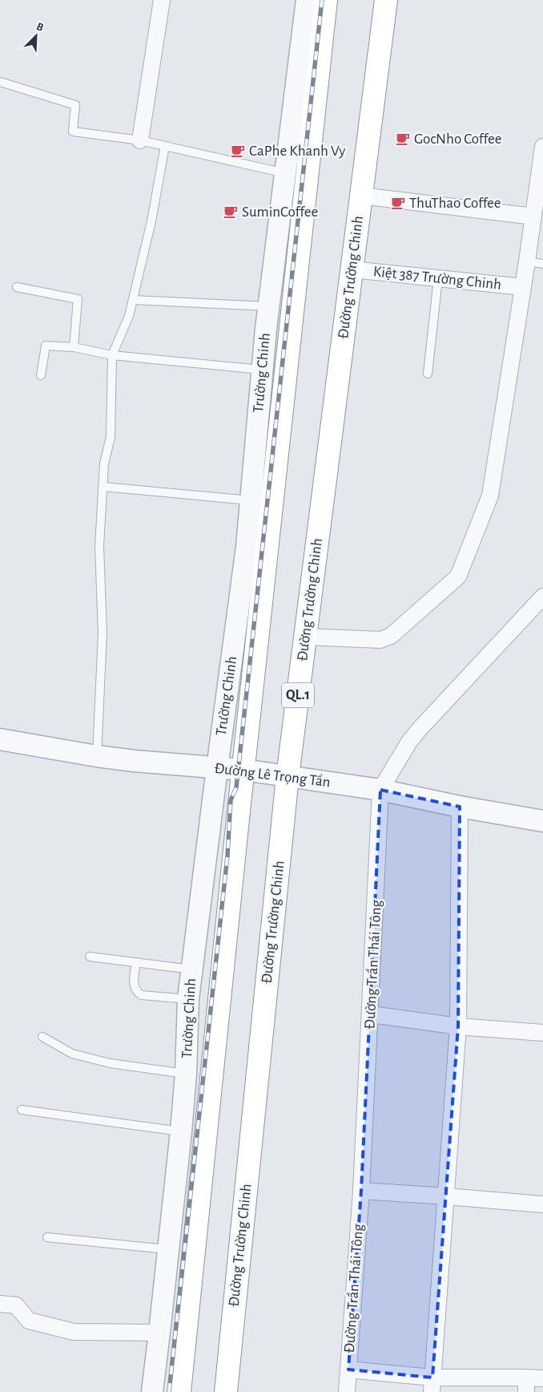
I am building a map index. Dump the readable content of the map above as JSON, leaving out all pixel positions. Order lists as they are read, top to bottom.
{
  "streets": {
    "highway": ["Đường Trường Chinh", "QL.1"],
    "street": [
      "Kiệt 387 Trường Chinh",
      "Trường Chinh",
      "Đường Lê Trọng Tấn",
      "Đường Trần Thái Tông"
    ]
  },
  "crossings": [
    ["Đường Trường Chinh", "Kiệt 387 Trường Chinh"],
    ["Đường Trường Chinh", "Đường Lê Trọng Tấn"],
    ["Trường Chinh", "Đường Lê Trọng Tấn"],
    ["Đường Lê Trọng Tấn", "Đường Trần Thái Tông"]
  ],
  "places": {
    "cafe": [
      "GocNho Coffee",
      "CaPhe Khanh Vy",
      "ThuThao Coffee",
      "SuminCoffee"
    ]
  },
  "north": "top right"
}
